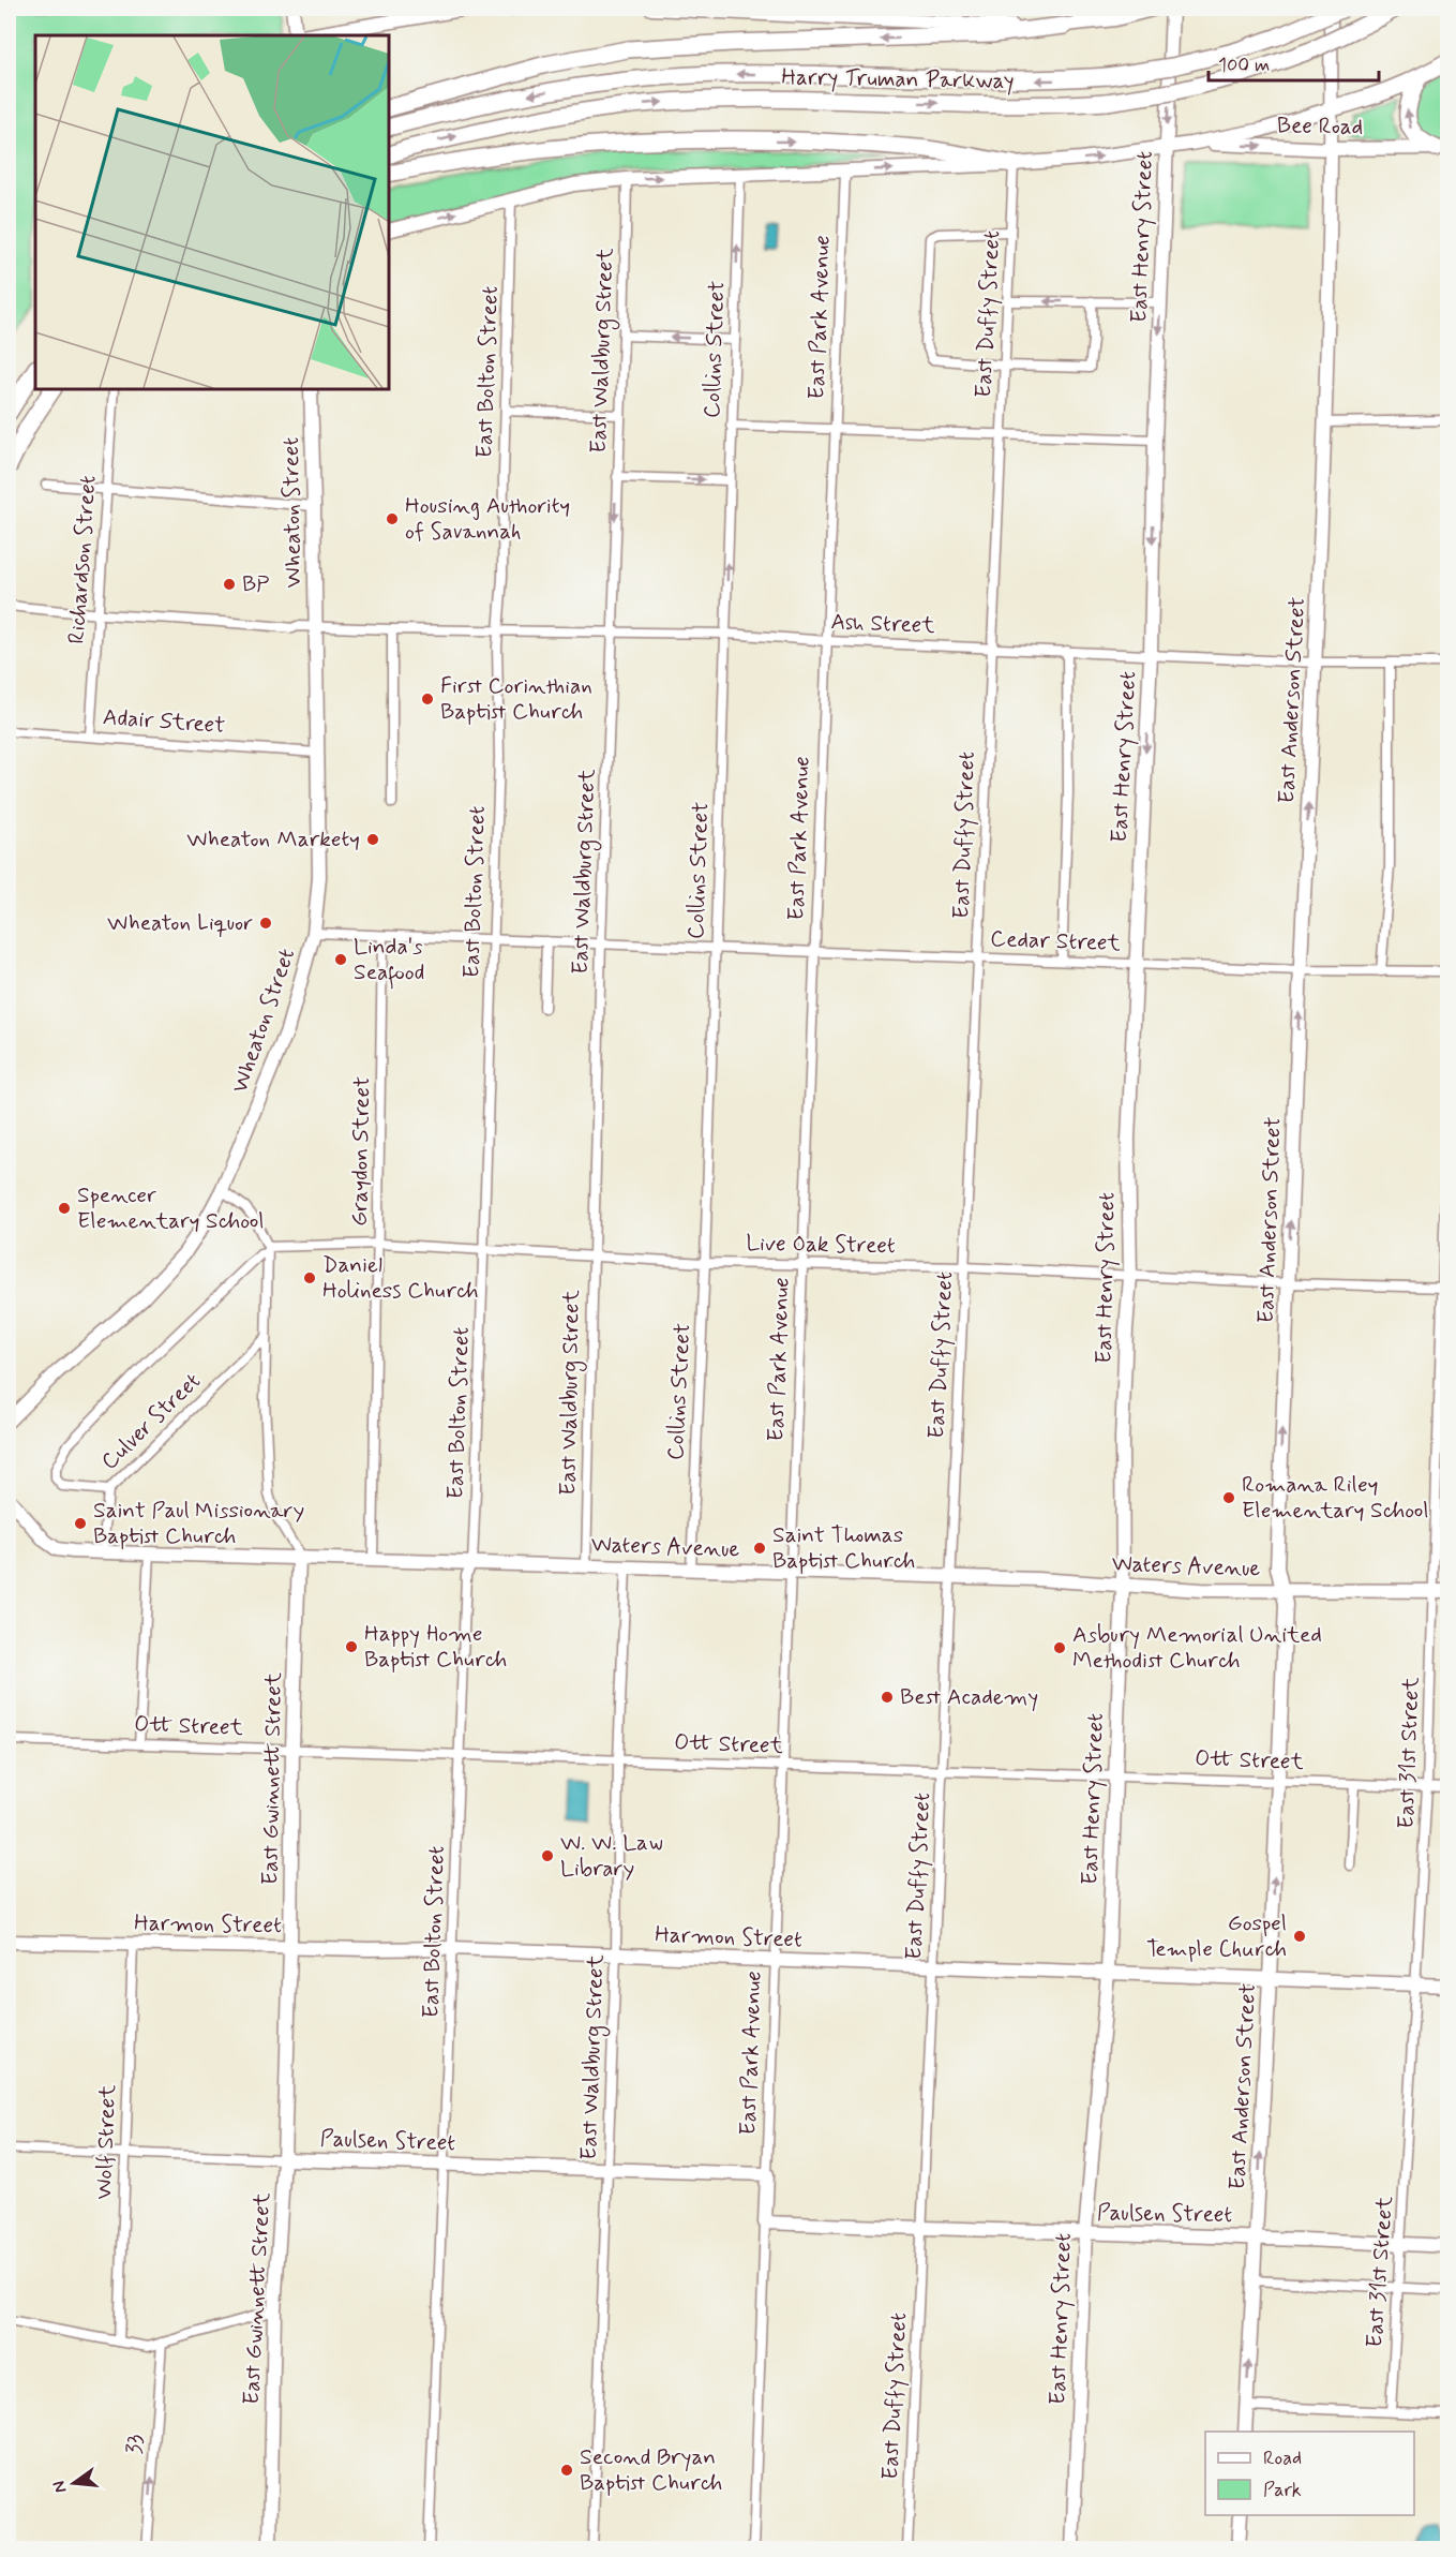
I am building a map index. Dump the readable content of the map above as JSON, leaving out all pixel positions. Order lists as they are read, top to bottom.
{
  "streets": {
    "highway": ["Harry Truman Parkway"],
    "main road": [
      "Bee Road",
      "East Henry Street",
      "East Park Avenue",
      "Wheaton Street",
      "East Anderson Street",
      "Waters Avenue",
      "East Gwinnett Street",
      "Harmon Street",
      "Paulsen Street"
    ],
    "street": [
      "East Duffy Street",
      "Collins Street",
      "East Waldburg Street",
      "East Bolton Street",
      "Richardson Street",
      "Ash Street",
      "Adair Street",
      "Cedar Street",
      "Graydon Street",
      "Live Oak Street",
      "Culver Street",
      "Ott Street",
      "East 31st Street",
      "Wolf Street",
      "33"
    ]
  },
  "crossings": [
    ["Bee Road", "East Anderson Street"],
    ["East Henry Street", "Ash Street"],
    ["East Henry Street", "Cedar Street"],
    ["East Henry Street", "Live Oak Street"],
    ["East Henry Street", "Waters Avenue"],
    ["East Henry Street", "Ott Street"],
    ["East Henry Street", "Harmon Street"],
    ["East Henry Street", "Paulsen Street"],
    ["East Duffy Street", "Ash Street"],
    ["East Duffy Street", "Cedar Street"],
    ["East Duffy Street", "Live Oak Street"],
    ["East Duffy Street", "Waters Avenue"],
    ["East Duffy Street", "Ott Street"],
    ["East Duffy Street", "Harmon Street"],
    ["East Duffy Street", "Paulsen Street"],
    ["East Park Avenue", "Ash Street"],
    ["East Park Avenue", "Cedar Street"],
    ["East Park Avenue", "Live Oak Street"],
    ["East Park Avenue", "Waters Avenue"],
    ["East Park Avenue", "Ott Street"],
    ["East Park Avenue", "Harmon Street"],
    ["East Park Avenue", "Paulsen Street"],
    ["Collins Street", "Ash Street"],
    ["Collins Street", "Cedar Street"],
    ["Collins Street", "Live Oak Street"],
    ["Collins Street", "Waters Avenue"],
    ["East Waldburg Street", "Ash Street"],
    ["East Waldburg Street", "Cedar Street"],
    ["East Waldburg Street", "Live Oak Street"],
    ["East Waldburg Street", "Waters Avenue"],
    ["East Waldburg Street", "Ott Street"],
    ["East Waldburg Street", "Harmon Street"],
    ["East Waldburg Street", "Paulsen Street"],
    ["East Bolton Street", "Ash Street"],
    ["East Bolton Street", "Cedar Street"],
    ["East Bolton Street", "Live Oak Street"],
    ["East Bolton Street", "Waters Avenue"],
    ["East Bolton Street", "Ott Street"],
    ["East Bolton Street", "Harmon Street"],
    ["East Bolton Street", "Paulsen Street"],
    ["Wheaton Street", "Ash Street"],
    ["Wheaton Street", "Adair Street"],
    ["Wheaton Street", "Cedar Street"],
    ["Richardson Street", "Ash Street"],
    ["Richardson Street", "Adair Street"],
    ["Ash Street", "East Anderson Street"],
    ["East Anderson Street", "Cedar Street"],
    ["East Anderson Street", "Live Oak Street"],
    ["East Anderson Street", "Waters Avenue"],
    ["East Anderson Street", "Ott Street"],
    ["East Anderson Street", "Harmon Street"],
    ["East Anderson Street", "Paulsen Street"],
    ["Cedar Street", "Graydon Street"],
    ["Graydon Street", "Live Oak Street"],
    ["Graydon Street", "Waters Avenue"],
    ["Live Oak Street", "East 31st Street"],
    ["Live Oak Street", "East Gwinnett Street"],
    ["Culver Street", "Waters Avenue"],
    ["Culver Street", "East Gwinnett Street"],
    ["Waters Avenue", "East 31st Street"],
    ["Waters Avenue", "East Gwinnett Street"],
    ["Ott Street", "East 31st Street"],
    ["Ott Street", "East Gwinnett Street"],
    ["East 31st Street", "Harmon Street"],
    ["East 31st Street", "Paulsen Street"],
    ["East Gwinnett Street", "Harmon Street"],
    ["East Gwinnett Street", "Paulsen Street"],
    ["Harmon Street", "Wolf Street"],
    ["Paulsen Street", "Wolf Street"]
  ],
  "one_way": ["East Anderson Street", "33"],
  "places": [
    "Housing Authority of Savannah",
    "BP",
    "First Corinthian Baptist Church",
    "Wheaton Markety",
    "Wheaton Liquor",
    "Linda's Seafood",
    "Spencer Elementary School",
    "Daniel Holiness Church",
    "Romana Riley Elementary School",
    "Saint Paul Missionary Baptist Church",
    "Saint Thomas Baptist Church",
    "Happy Home Baptist Church",
    "Asbury Memorial United Methodist Church",
    "Best Academy",
    "W. W. Law Library",
    "Gospel Temple Church",
    "Second Bryan Baptist Church"
  ],
  "legend": ["Road", "Park"],
  "scale_bar": "100 m",
  "north": "left"
}
